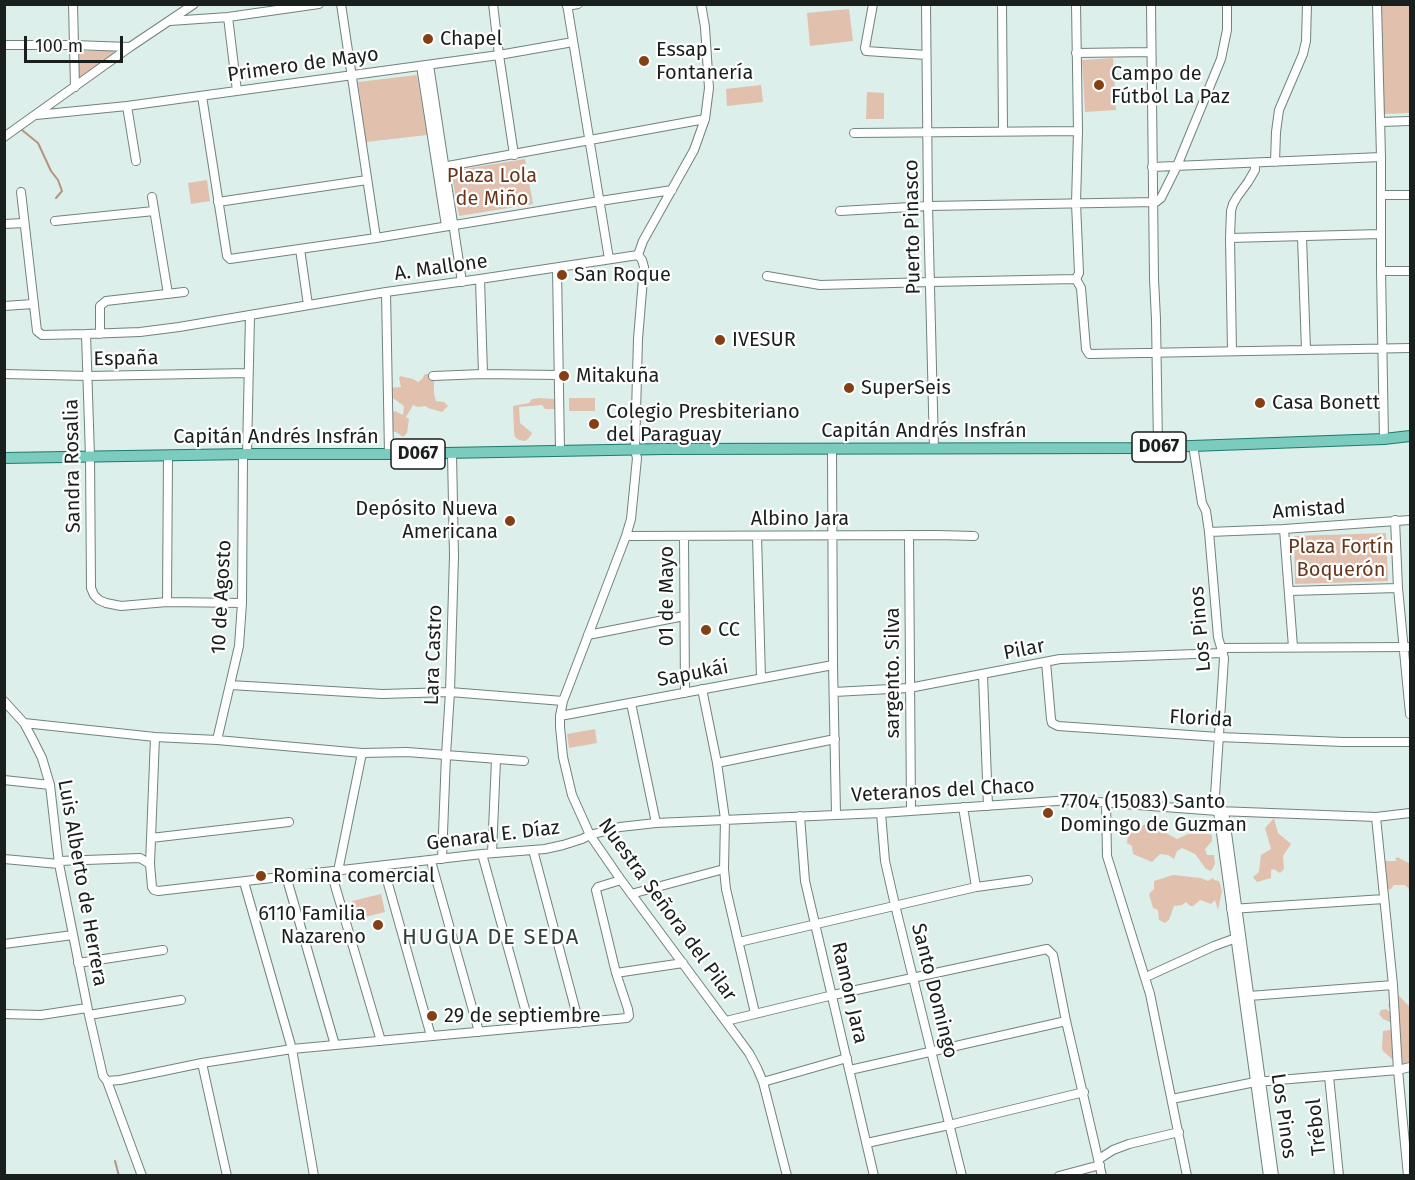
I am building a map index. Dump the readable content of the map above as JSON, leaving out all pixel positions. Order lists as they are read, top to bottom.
{
  "streets": {
    "main road": ["Capitán Andrés Insfrán", "D067"],
    "street": [
      "Primero de Mayo",
      "Puerto Pinasco",
      "A. Mallone",
      "España",
      "Sandra Rosalia",
      "Amistad",
      "Albino Jara",
      "01 de Mayo",
      "10 de Agosto",
      "Los Pinos",
      "Pilar",
      "Lara Castro",
      "sargento. Silva",
      "Sapukái",
      "Florida",
      "Veteranos del Chaco",
      "Genaral E. Díaz",
      "Luis Alberto de Herrera",
      "Nuestra Señora del Pilar",
      "Santo Domingo",
      "Ramon Jara",
      "Trébol"
    ]
  },
  "crossings": [
    ["Puerto Pinasco", "Capitán Andrés Insfrán"],
    ["A. Mallone", "Sandra Rosalia"],
    ["A. Mallone", "10 de Agosto"],
    ["A. Mallone", "Nuestra Señora del Pilar"],
    ["España", "Sandra Rosalia"],
    ["España", "10 de Agosto"],
    ["Capitán Andrés Insfrán", "Sandra Rosalia"],
    ["Capitán Andrés Insfrán", "10 de Agosto"],
    ["Capitán Andrés Insfrán", "Los Pinos"],
    ["Capitán Andrés Insfrán", "Lara Castro"],
    ["Capitán Andrés Insfrán", "Nuestra Señora del Pilar"],
    ["Amistad", "Los Pinos"],
    ["Albino Jara", "01 de Mayo"],
    ["Albino Jara", "sargento. Silva"],
    ["Albino Jara", "Nuestra Señora del Pilar"],
    ["01 de Mayo", "Sapukái"],
    ["Los Pinos", "Pilar"],
    ["Los Pinos", "Florida"],
    ["Los Pinos", "Veteranos del Chaco"],
    ["Pilar", "sargento. Silva"],
    ["Pilar", "Florida"],
    ["Lara Castro", "Genaral E. Díaz"],
    ["sargento. Silva", "Veteranos del Chaco"],
    ["Sapukái", "Nuestra Señora del Pilar"],
    ["Veteranos del Chaco", "Genaral E. Díaz"],
    ["Veteranos del Chaco", "Santo Domingo"],
    ["Genaral E. Díaz", "Nuestra Señora del Pilar"],
    ["Genaral E. Díaz", "Ramon Jara"]
  ],
  "districts": ["HUGUA DE SEDA"],
  "parks": ["Plaza Lola de Miño", "Plaza Fortín Boquerón"],
  "places": [
    "Chapel",
    "Essap - Fontanería",
    "Campo de Fútbol La Paz",
    "San Roque",
    "IVESUR",
    "Mitakuña",
    "SuperSeis",
    "Casa Bonett",
    "Colegio Presbiteriano del Paraguay",
    "Depósito Nueva Americana",
    "CC",
    "7704 (15083) Santo Domingo de Guzman",
    "Romina comercial",
    "6110 Familia Nazareno",
    "29 de septiembre"
  ],
  "scale_bar": "100 m"
}
